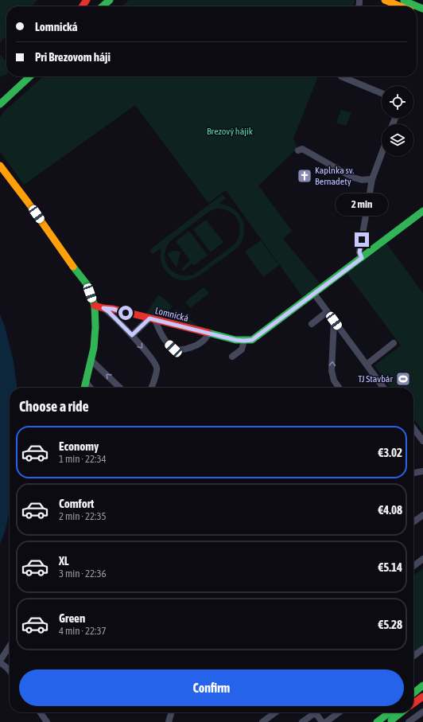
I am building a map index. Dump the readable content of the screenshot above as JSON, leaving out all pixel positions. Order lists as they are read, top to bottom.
{
  "streets": {
    "street": ["Lomnická"]
  },
  "parks": ["Brezový hájik"],
  "places": {
    "church": ["Kaplnka sv. Bernadety"],
    "sports": ["TJ Stavbár"]
  },
  "page": {
    "banner": ["Lomnická", "Pri Brezovom háji"],
    "bubble": "2 min",
    "heading": "Choose a ride",
    "list": [
      {
        "name": "Economy",
        "note": "1 min · 22:34",
        "value": "€3.02"
      },
      {
        "name": "Comfort",
        "note": "2 min · 22:35",
        "value": "€4.08"
      },
      {
        "name": "XL",
        "note": "3 min · 22:36",
        "value": "€5.14"
      },
      {
        "name": "Green",
        "note": "4 min · 22:37",
        "value": "€5.28"
      }
    ],
    "buttons": "Confirm"
  }
}
